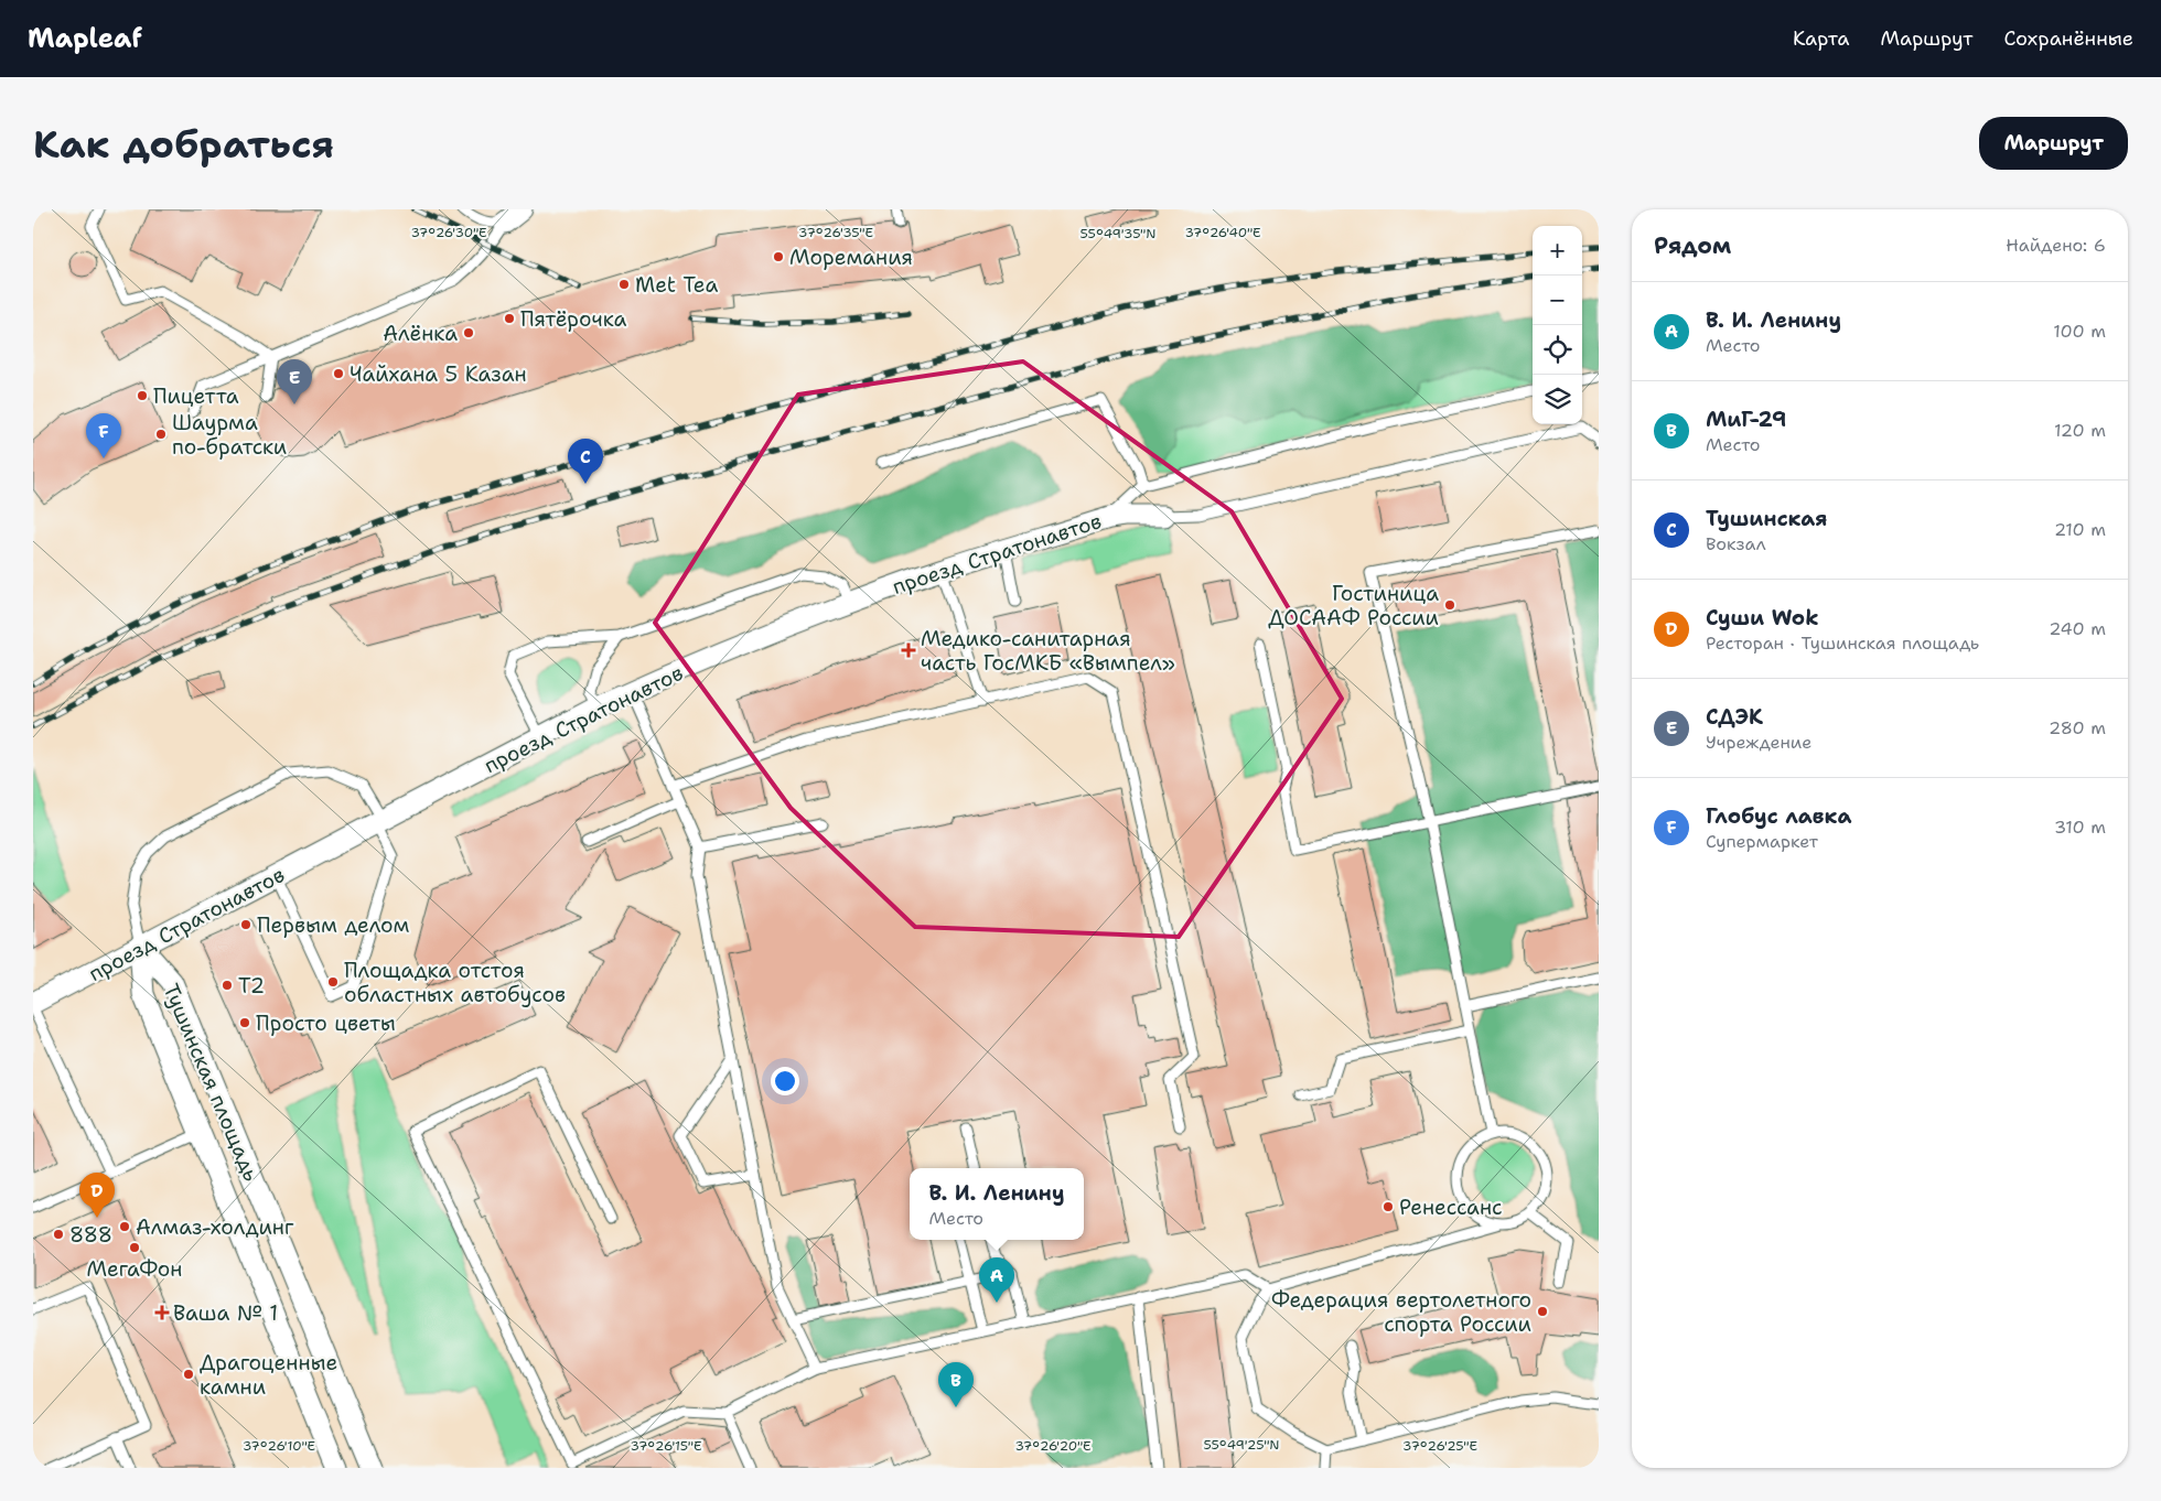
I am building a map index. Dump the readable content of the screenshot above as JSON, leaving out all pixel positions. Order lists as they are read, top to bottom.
{
  "streets": {
    "street": ["проезд Стратонавтов", "Тушинская площадь"]
  },
  "crossings": [
    ["проезд Стратонавтов", "Тушинская площадь"]
  ],
  "places": {
    "other": [
      "Моремания",
      "Met Tea",
      "Пятёрочка",
      "Алёнка",
      "Чайхана 5 Казан",
      "Пицетта",
      "Шаурма по-братски",
      "Гостиница ДОСААФ России",
      "Первым делом",
      "Площадка отстоя областных автобусов",
      "T2",
      "Просто цветы",
      "Ренессанс",
      "Алмаз-холдинг",
      "888",
      "МегаФон",
      "Федерация вертолетного спорта России",
      "Драгоценные камни"
    ],
    "health": ["Медико-санитарная часть ГосМКБ «Вымпел»", "Ваша № 1"]
  },
  "page": {
    "header": "Mapleaf",
    "nav": ["Карта", "Маршрут", "Сохранённые"],
    "buttons": "Маршрут",
    "title": "Как добраться",
    "heading": ["Рядом", "Найдено: 6"],
    "map_buttons": ["+", "−"],
    "list": [
      {
        "mark": "A",
        "name": "В. И. Ленину",
        "note": "Место",
        "value": "100 m"
      },
      {
        "mark": "B",
        "name": "МиГ-29",
        "note": "Место",
        "value": "120 m"
      },
      {
        "mark": "C",
        "name": "Тушинская",
        "note": "Вокзал",
        "value": "210 m"
      },
      {
        "mark": "D",
        "name": "Суши Wok",
        "note": "Ресторан · Тушинская площадь",
        "value": "240 m"
      },
      {
        "mark": "E",
        "name": "СДЭК",
        "note": "Учреждение",
        "value": "280 m"
      },
      {
        "mark": "F",
        "name": "Глобус лавка",
        "note": "Супермаркет",
        "value": "310 m"
      }
    ],
    "pins": [
      "E",
      "F",
      "C",
      "D",
      "A",
      "B"
    ],
    "popup": ["В. И. Ленину", "Место"]
  },
  "coordinates": [
    "37°26'30\"E",
    "37°26'35\"E",
    "37°26'40\"E",
    "55°49'35\"N",
    "55°49'25\"N",
    "37°26'10\"E",
    "37°26'15\"E",
    "37°26'20\"E",
    "37°26'25\"E"
  ]
}
